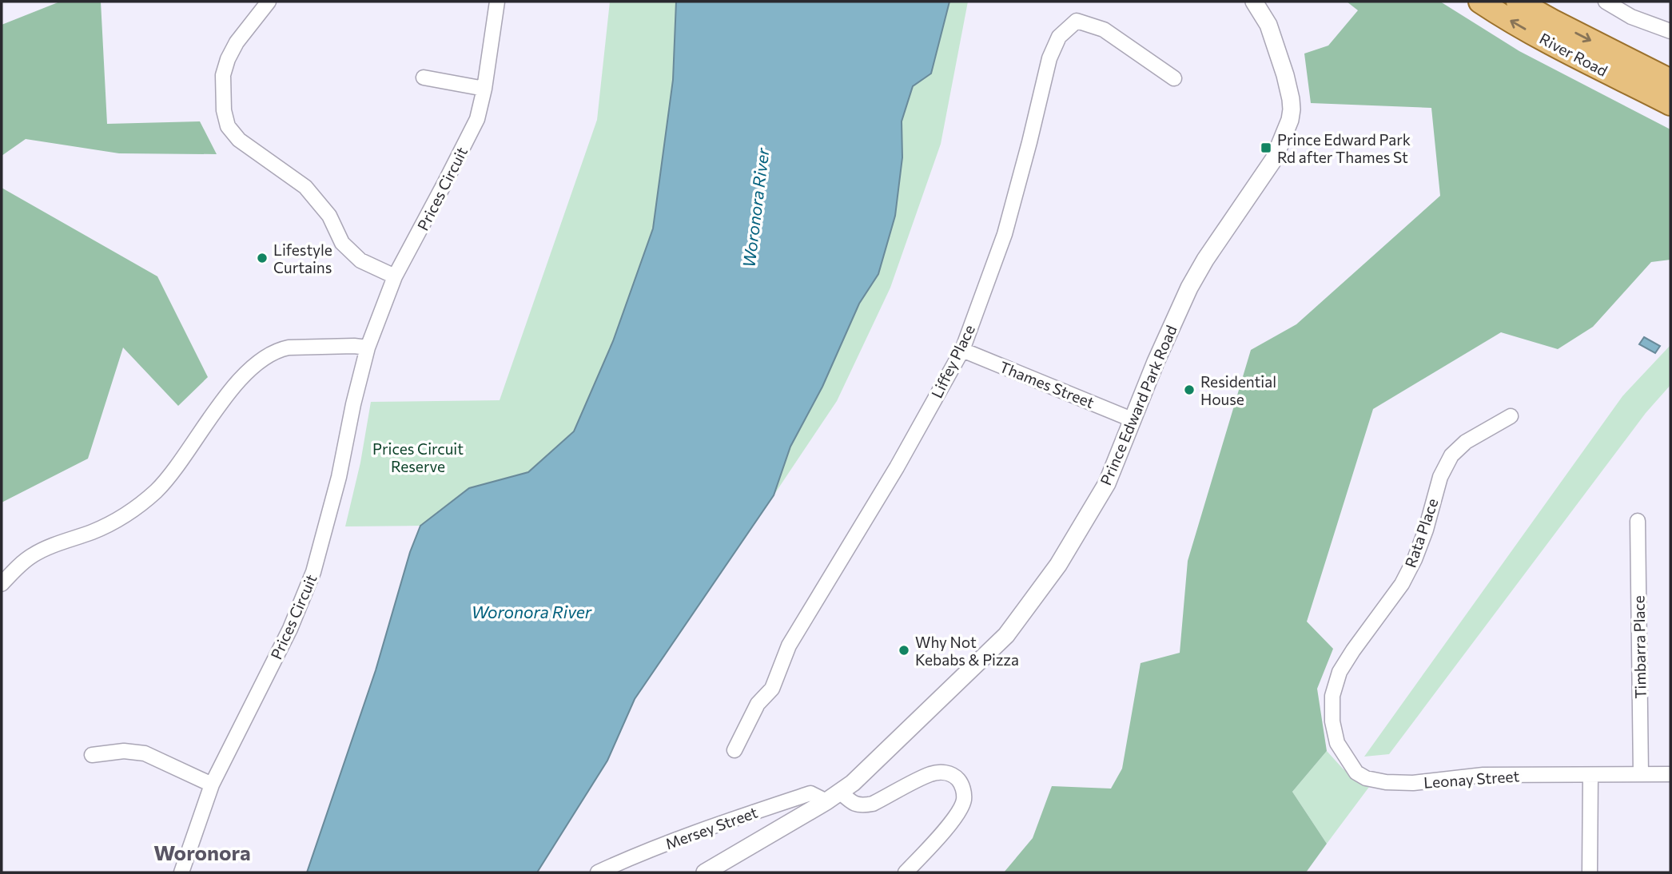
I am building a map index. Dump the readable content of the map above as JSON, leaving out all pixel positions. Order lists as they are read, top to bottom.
{
  "streets": {
    "main road": ["River Road"],
    "street": [
      "Prices Circuit",
      "Liffey Place",
      "Thames Street",
      "Prince Edward Park Road",
      "Rata Place",
      "Timbarra Place",
      "Leonay Street",
      "Mersey Street"
    ]
  },
  "crossings": [
    ["Liffey Place", "Thames Street"],
    ["Thames Street", "Prince Edward Park Road"],
    ["Prince Edward Park Road", "Mersey Street"],
    ["Rata Place", "Leonay Street"],
    ["Timbarra Place", "Leonay Street"]
  ],
  "districts": ["Woronora"],
  "water": ["Woronora River"],
  "parks": ["Prices Circuit Reserve"],
  "places": {
    "transit": ["Prince Edward Park Rd after Thames St"],
    "other": ["Lifestyle Curtains", "Residential House", "Why Not Kebabs & Pizza"]
  }
}
